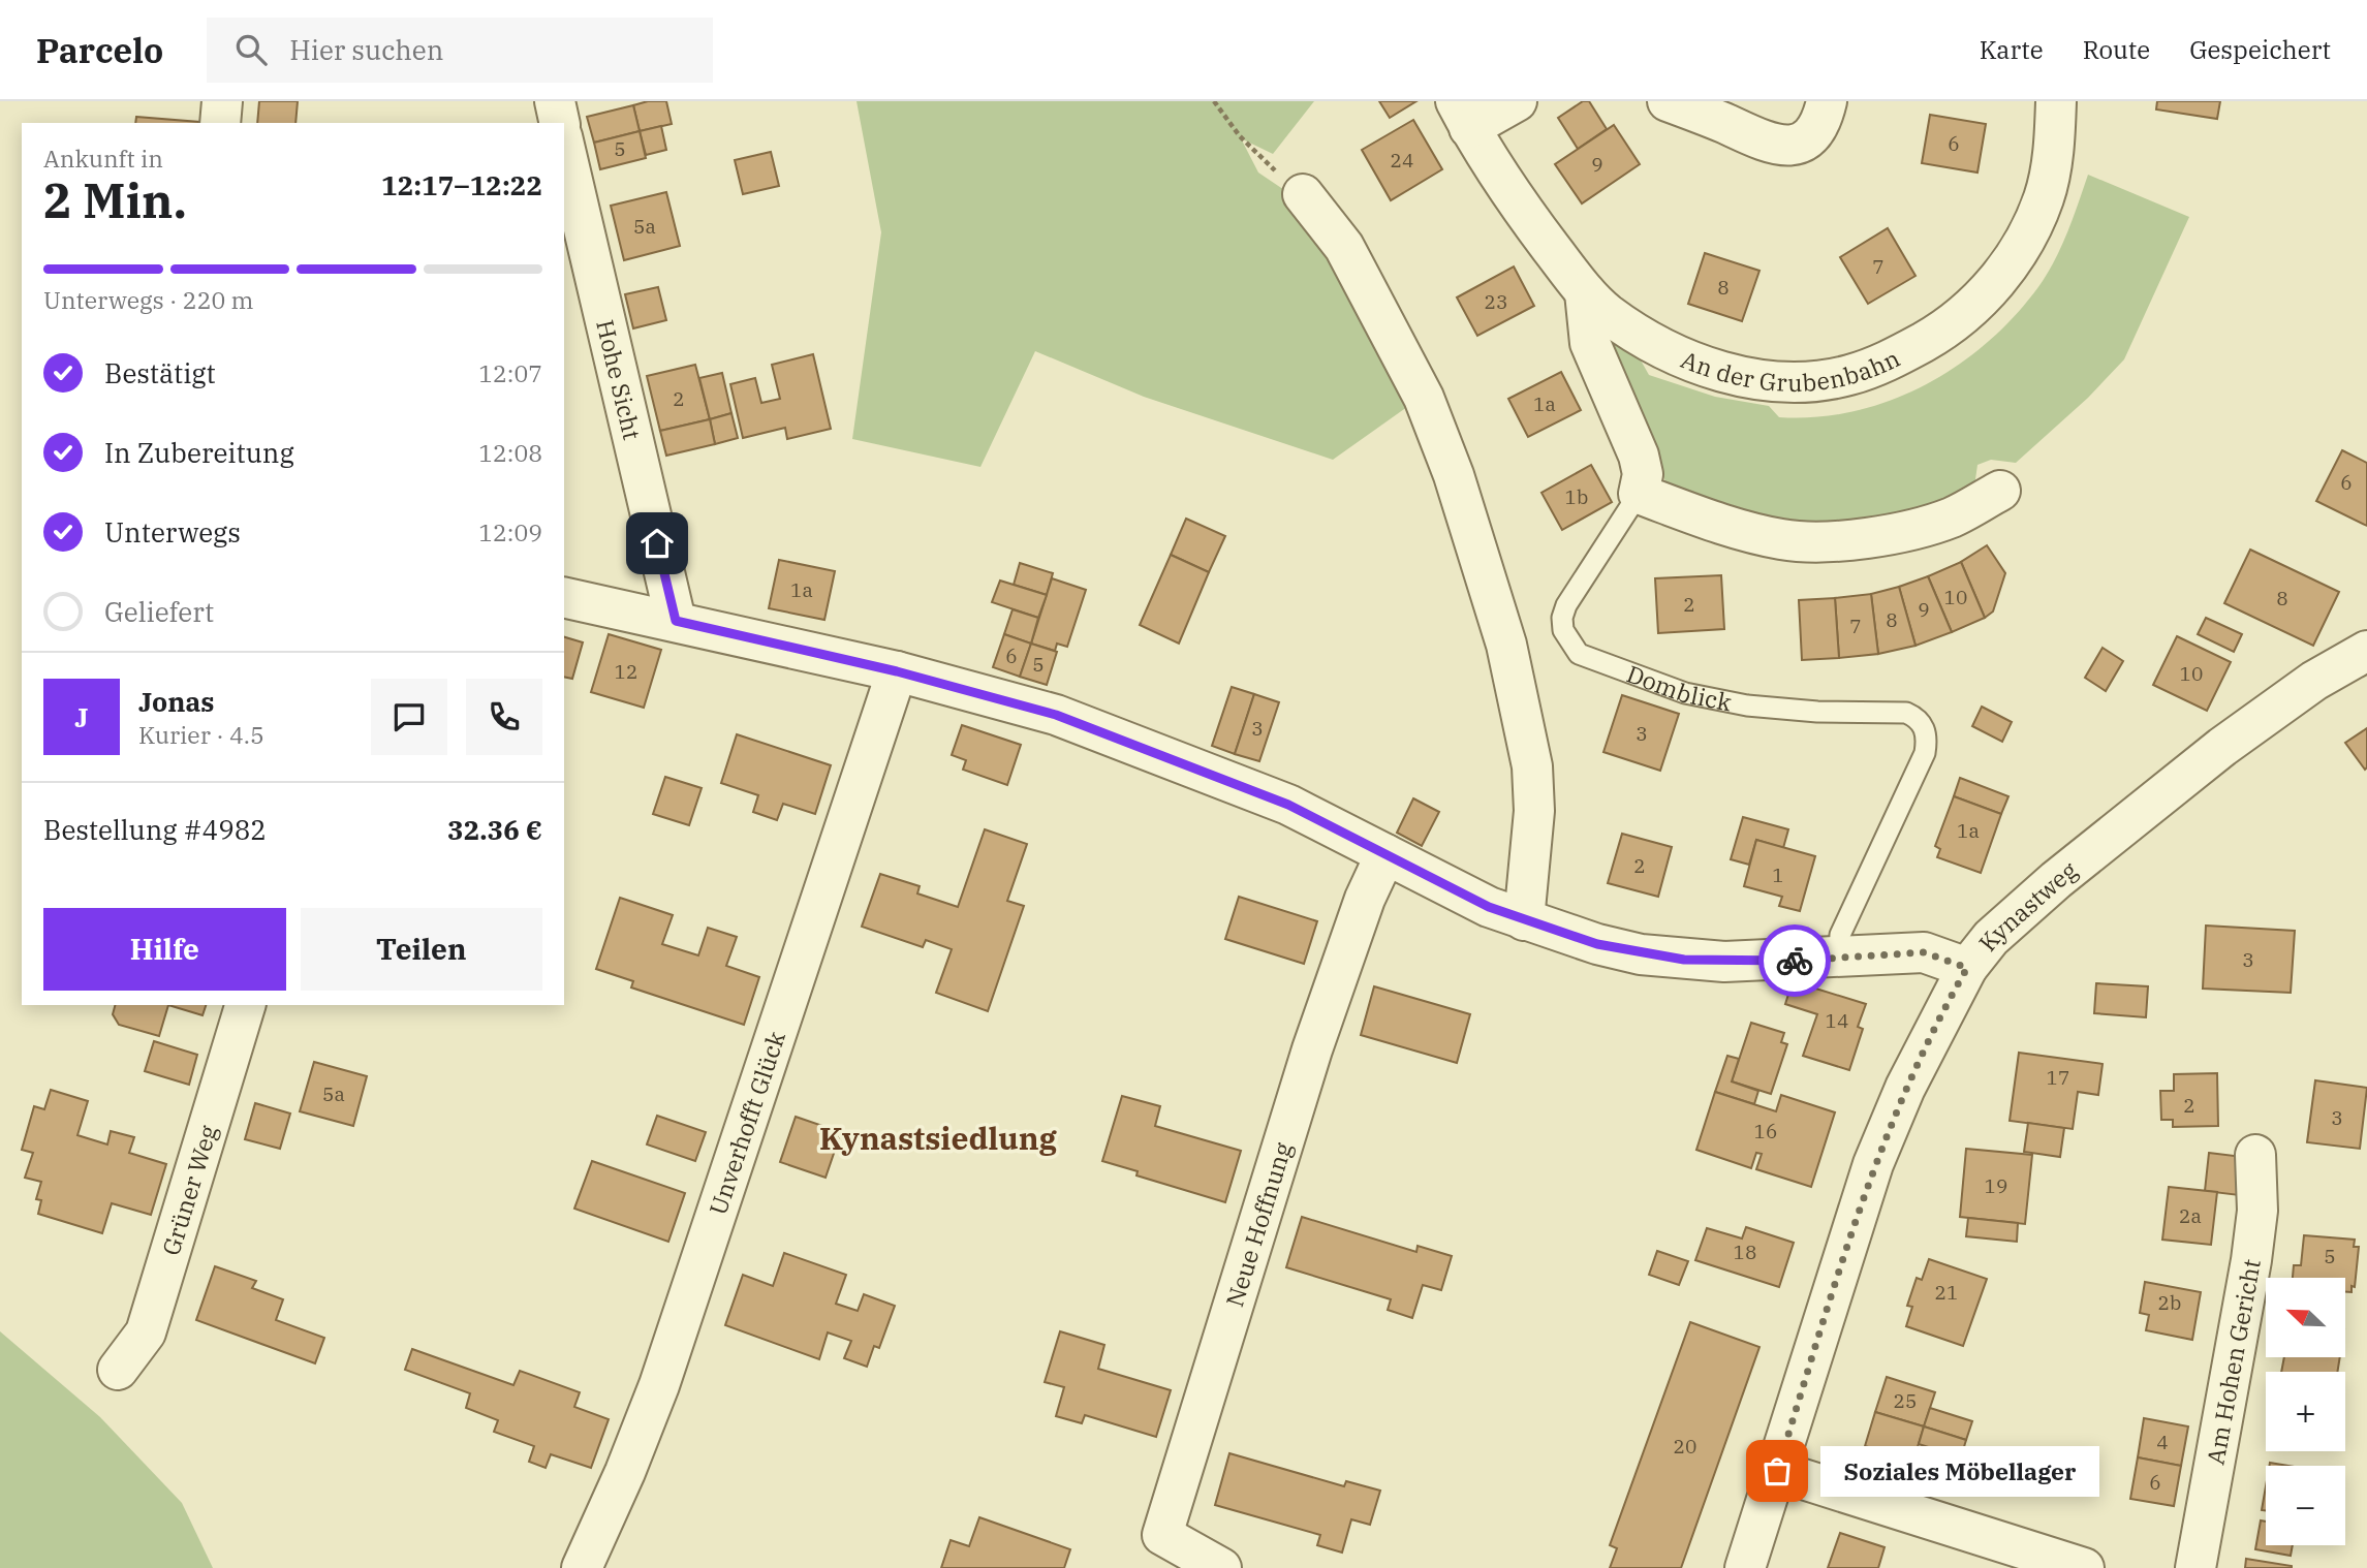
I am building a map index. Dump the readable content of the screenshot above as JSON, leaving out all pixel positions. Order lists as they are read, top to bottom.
{
  "streets": {
    "street": [
      "An der Grubenbahn",
      "Hohe Sicht",
      "Kynastweg",
      "Unverhofft Glück",
      "Grüner Weg",
      "Neue Hoffnung",
      "Am Hohen Gericht"
    ],
    "lane": ["Domblick"]
  },
  "districts": ["Kynastsiedlung"],
  "places": ["Soziales Möbellager"],
  "house_numbers": [
    "6",
    "5",
    "24",
    "9",
    "5a",
    "7",
    "8",
    "23",
    "2",
    "1a",
    "6",
    "1b",
    "1a",
    "10",
    "8",
    "2",
    "9",
    "8",
    "7",
    "6",
    "5",
    "12",
    "10",
    "3",
    "3",
    "1a",
    "2",
    "1",
    "3",
    "14",
    "17",
    "5a",
    "2",
    "3",
    "16",
    "19",
    "2a",
    "18",
    "5",
    "21",
    "2b",
    "25",
    "4",
    "20",
    "6"
  ],
  "north": "top left",
  "page": {
    "header": "Parcelo",
    "search": "Hier suchen",
    "nav": ["Karte", "Route", "Gespeichert"],
    "heading": ["2 Min.", "Ankunft in", "12:17–12:22"],
    "panel": [
      "Jonas",
      "Kurier · 4.5",
      "Bestellung #4982",
      "32.36 €"
    ],
    "bar": "Unterwegs · 220 m",
    "list": [
      ["Bestätigt", "12:07"],
      ["In Zubereitung", "12:08"],
      ["Unterwegs", "12:09"],
      "Geliefert"
    ],
    "round": "J",
    "buttons": ["Hilfe", "Teilen"],
    "map_buttons": ["+", "−"],
    "bubble": "Soziales Möbellager"
  }
}
